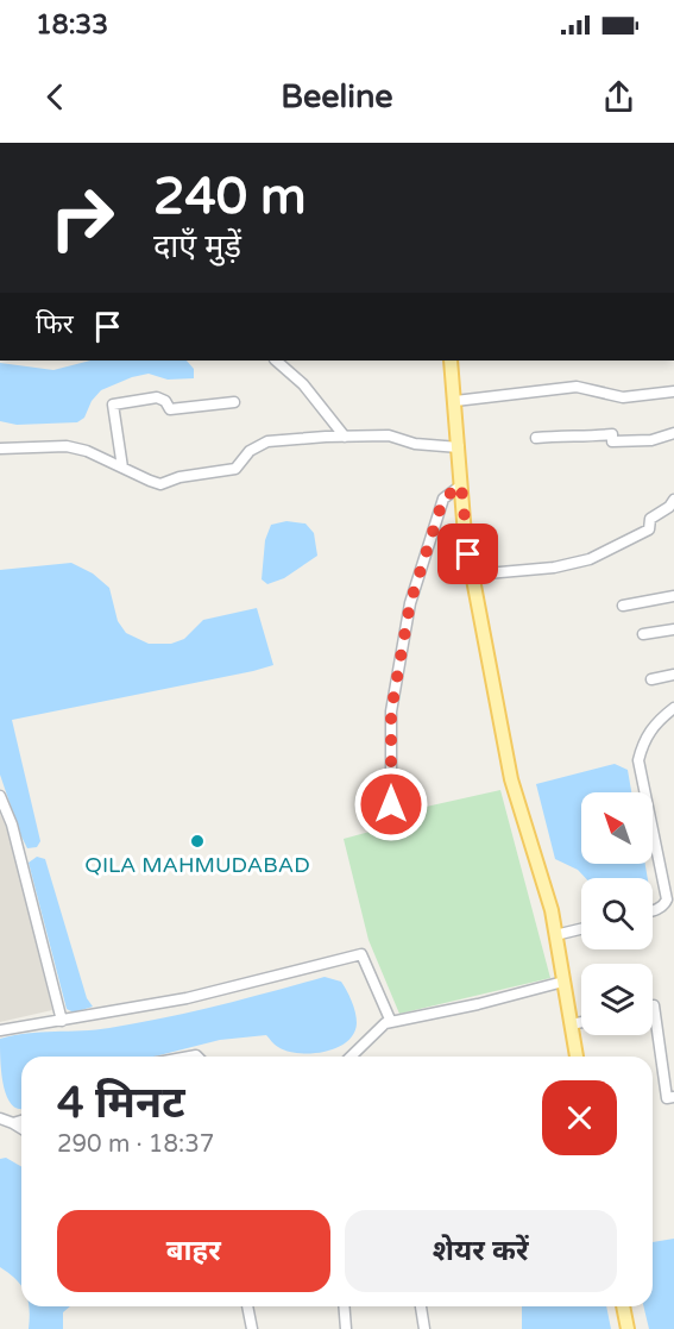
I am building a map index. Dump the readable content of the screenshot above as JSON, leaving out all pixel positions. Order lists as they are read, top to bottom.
{
  "places": ["QILA MAHMUDABAD"],
  "north": "top left",
  "page": {
    "status": "18:33",
    "header": "Beeline",
    "turn": ["240 m", "दाएँ मुड़ें"],
    "then": "फिर",
    "heading": ["4 मिनट", "290 m · 18:37"],
    "buttons": ["बाहर", "शेयर करें"]
  }
}
